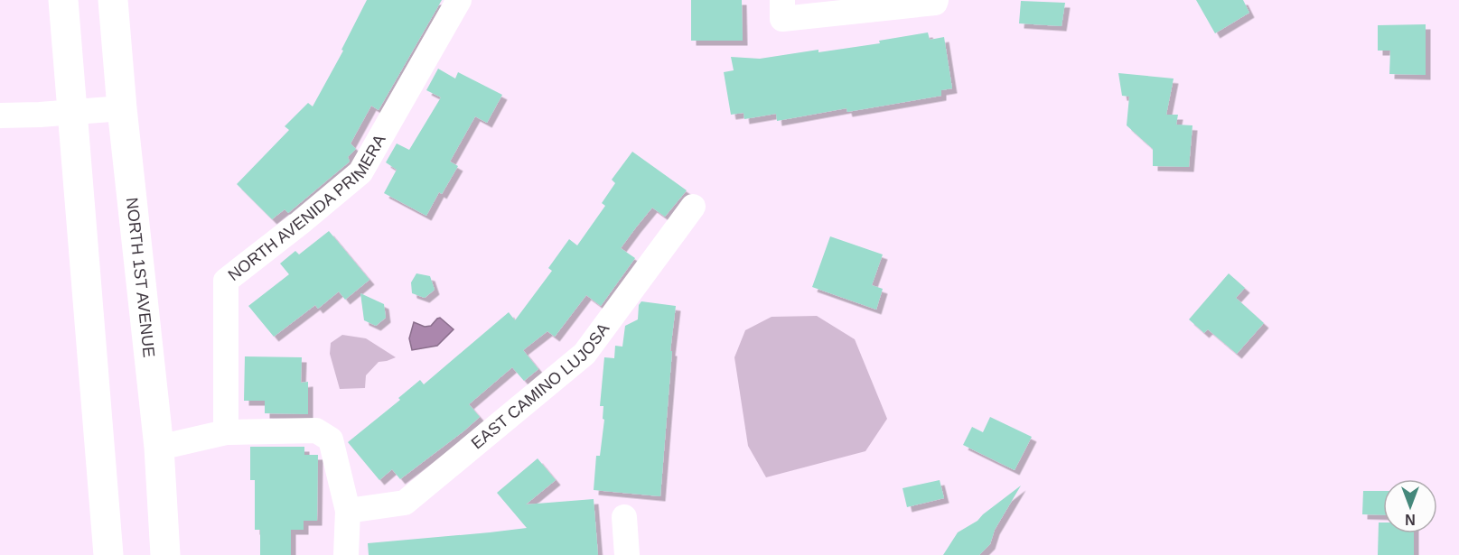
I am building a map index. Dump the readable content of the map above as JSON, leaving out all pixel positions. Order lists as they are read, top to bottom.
{
  "streets": {
    "main road": ["NORTH 1ST AVENUE"],
    "street": ["NORTH AVENIDA PRIMERA", "EAST CAMINO LUJOSA"]
  },
  "north": "bottom"
}
